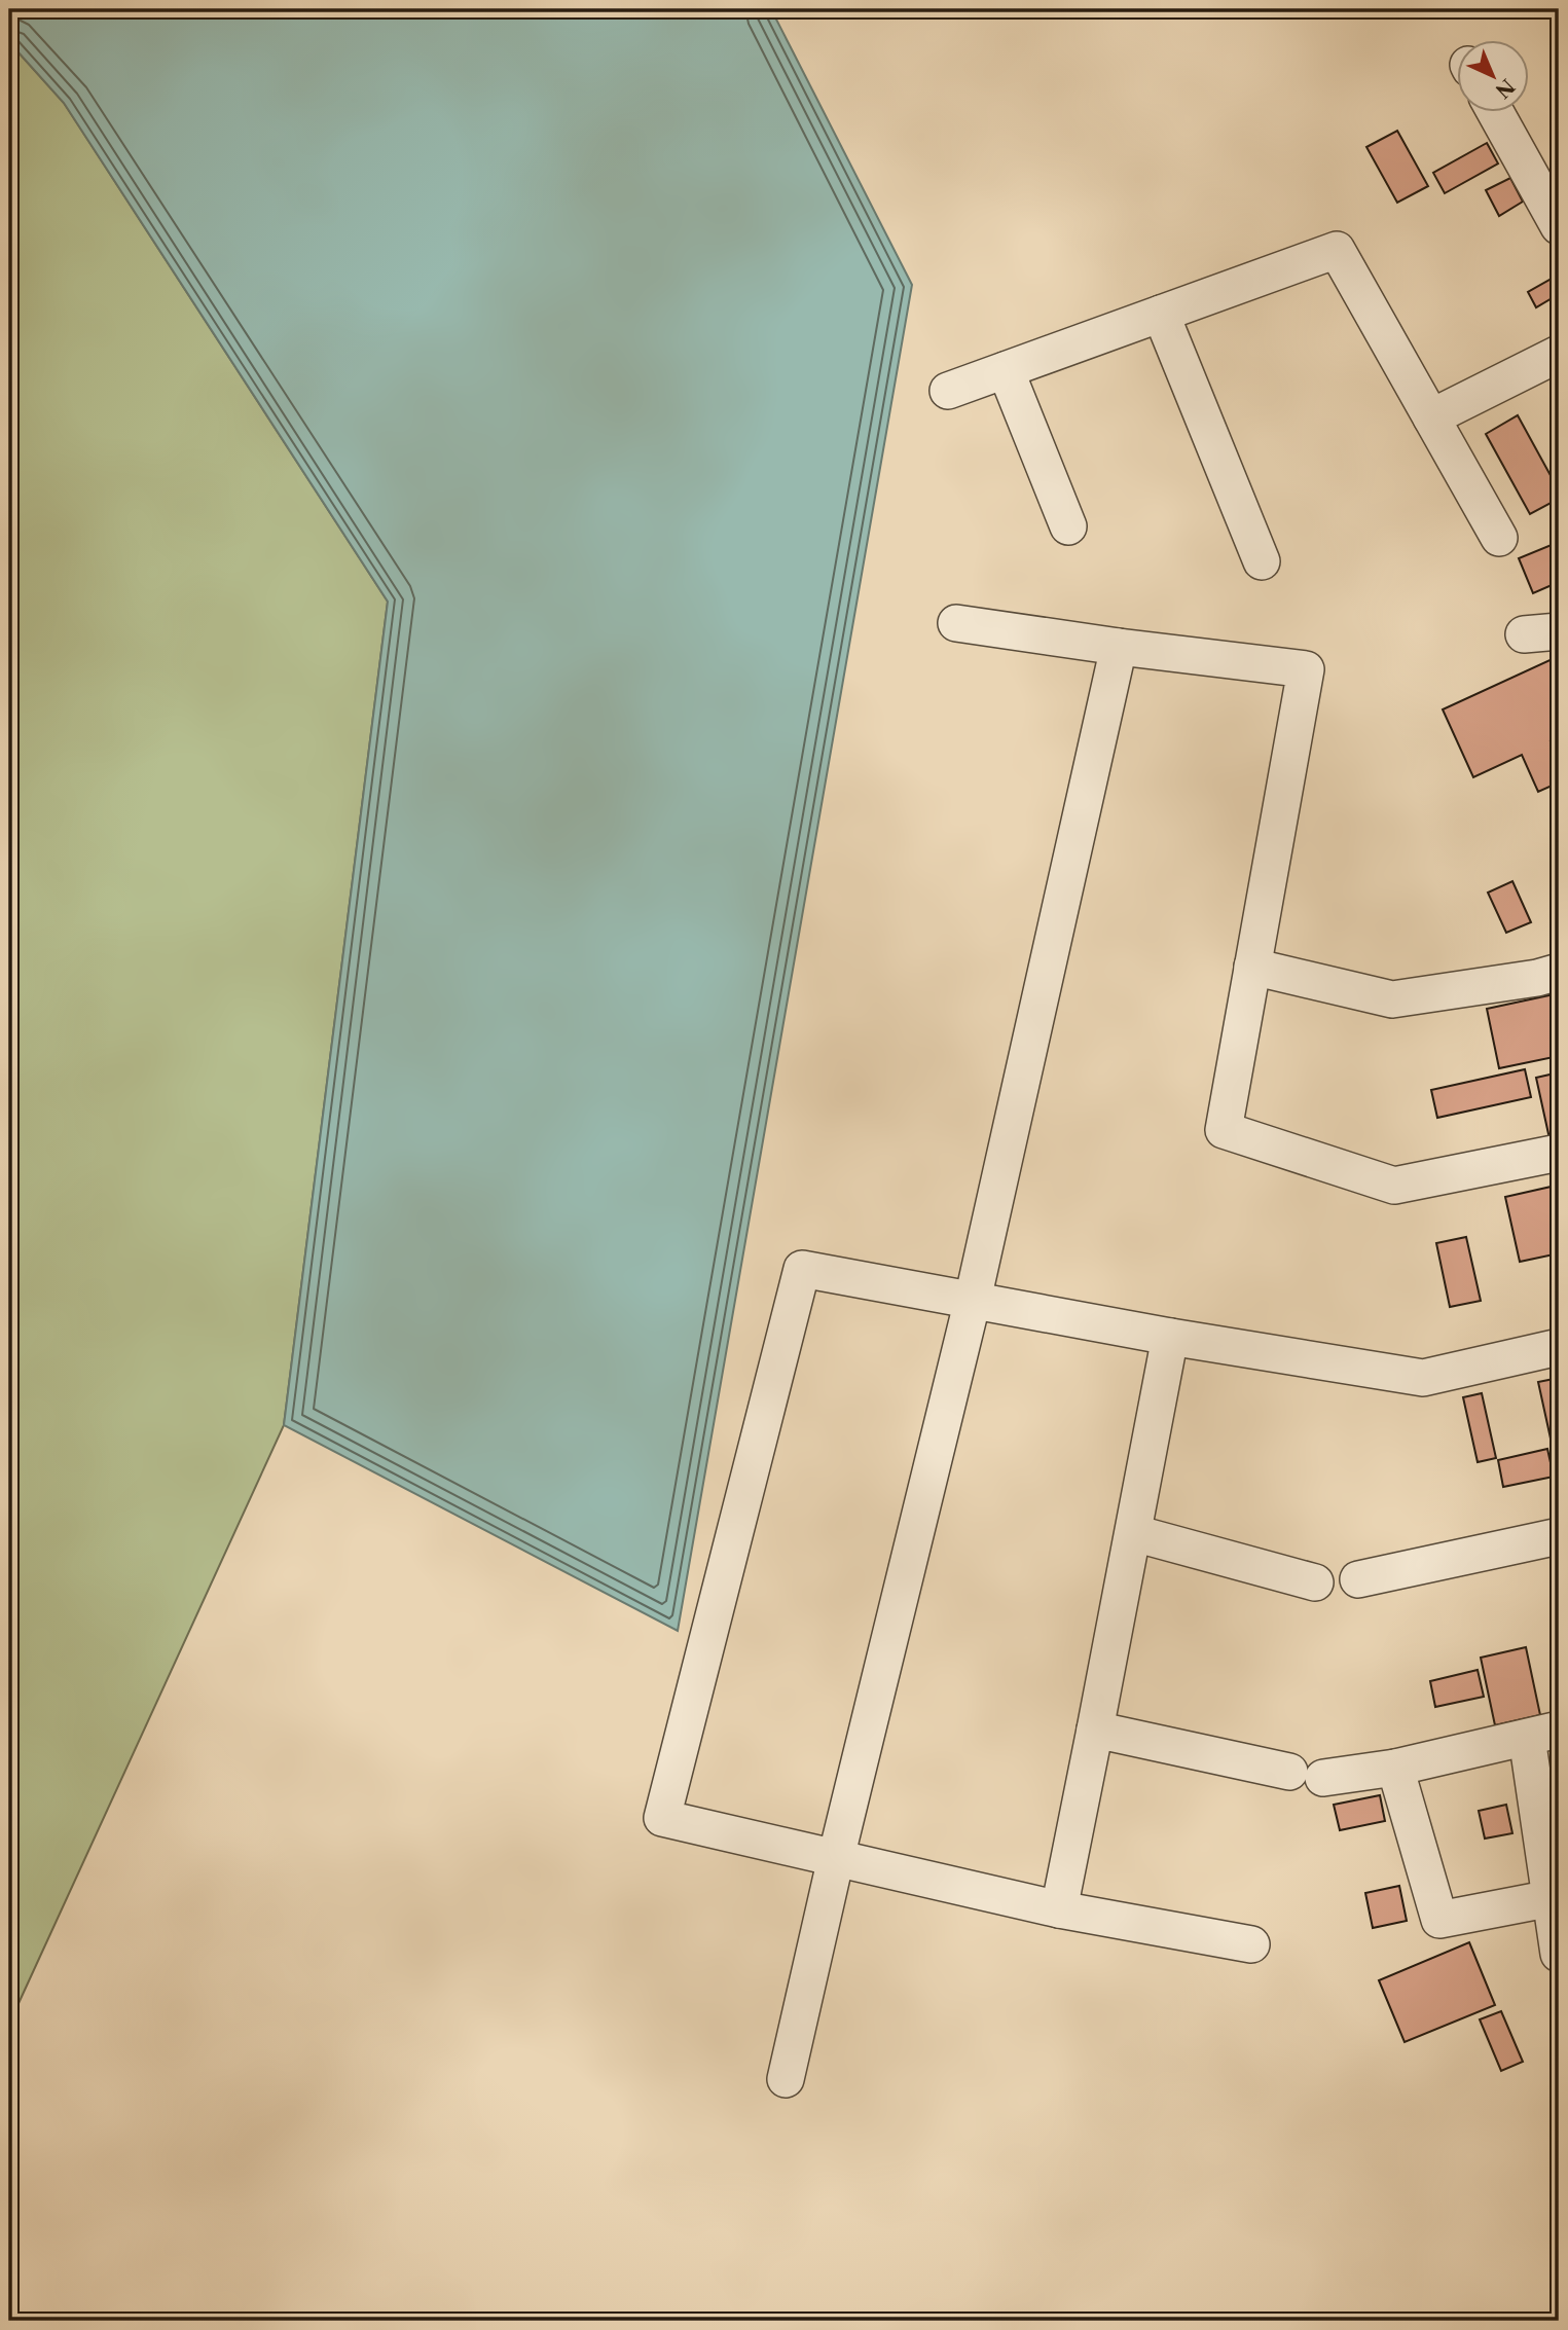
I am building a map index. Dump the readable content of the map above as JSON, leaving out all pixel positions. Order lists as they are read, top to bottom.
{
  "north": "bottom right"
}
